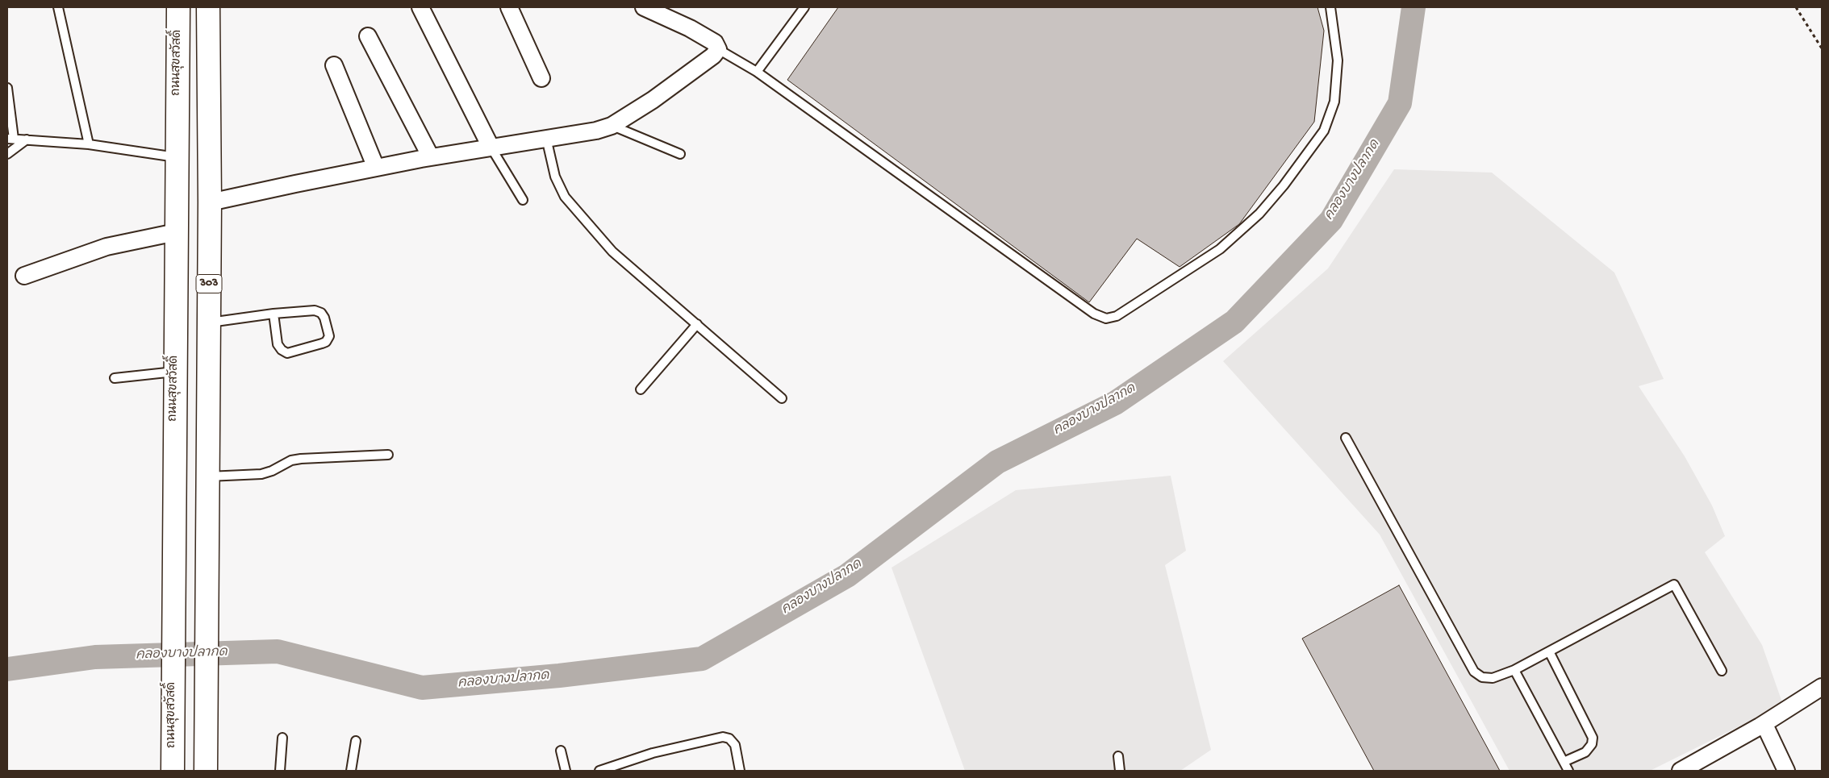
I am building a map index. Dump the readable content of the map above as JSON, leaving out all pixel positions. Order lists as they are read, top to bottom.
{
  "streets": {
    "main road": ["ถนนสุขสวัสดิ์", "303"]
  },
  "water": ["คลองบางปลากด"]
}
